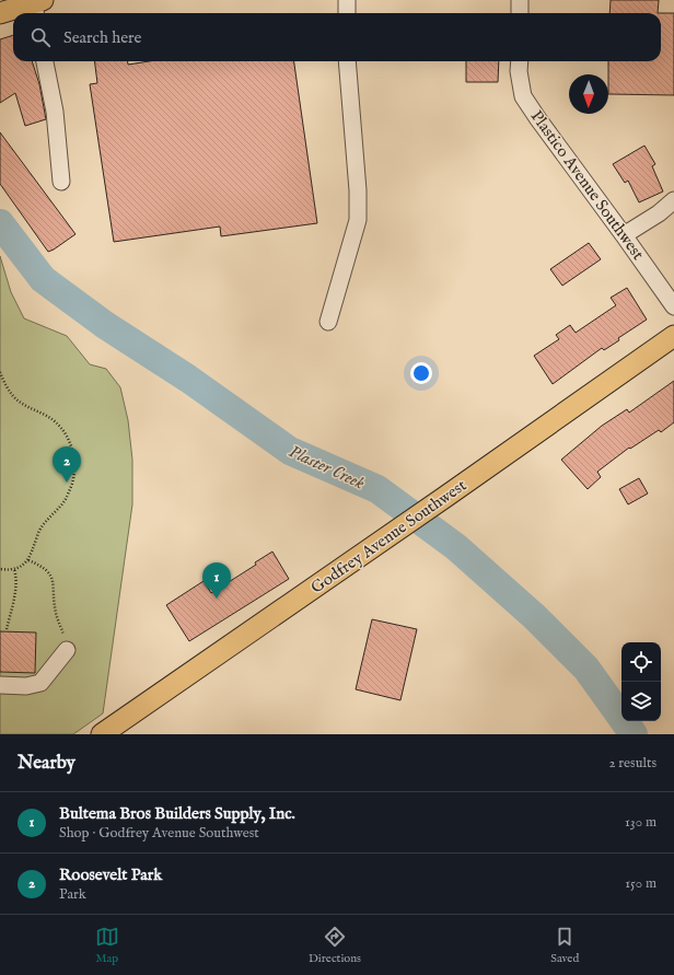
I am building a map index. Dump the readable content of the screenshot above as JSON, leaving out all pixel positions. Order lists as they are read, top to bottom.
{
  "streets": {
    "main road": ["Godfrey Avenue Southwest"],
    "street": ["Plastico Avenue Southwest"]
  },
  "water": ["Plaster Creek"],
  "north": "bottom",
  "page": {
    "search": "Search here",
    "pins": ["2", "1"],
    "heading": ["Nearby", "2 results"],
    "list": [
      {
        "mark": "1",
        "name": "Bultema Bros Builders Supply, Inc.",
        "note": "Shop · Godfrey Avenue Southwest",
        "value": "130 m"
      },
      {
        "mark": "2",
        "name": "Roosevelt Park",
        "note": "Park",
        "value": "150 m"
      }
    ],
    "nav": ["Map", "Directions", "Saved"]
  }
}
